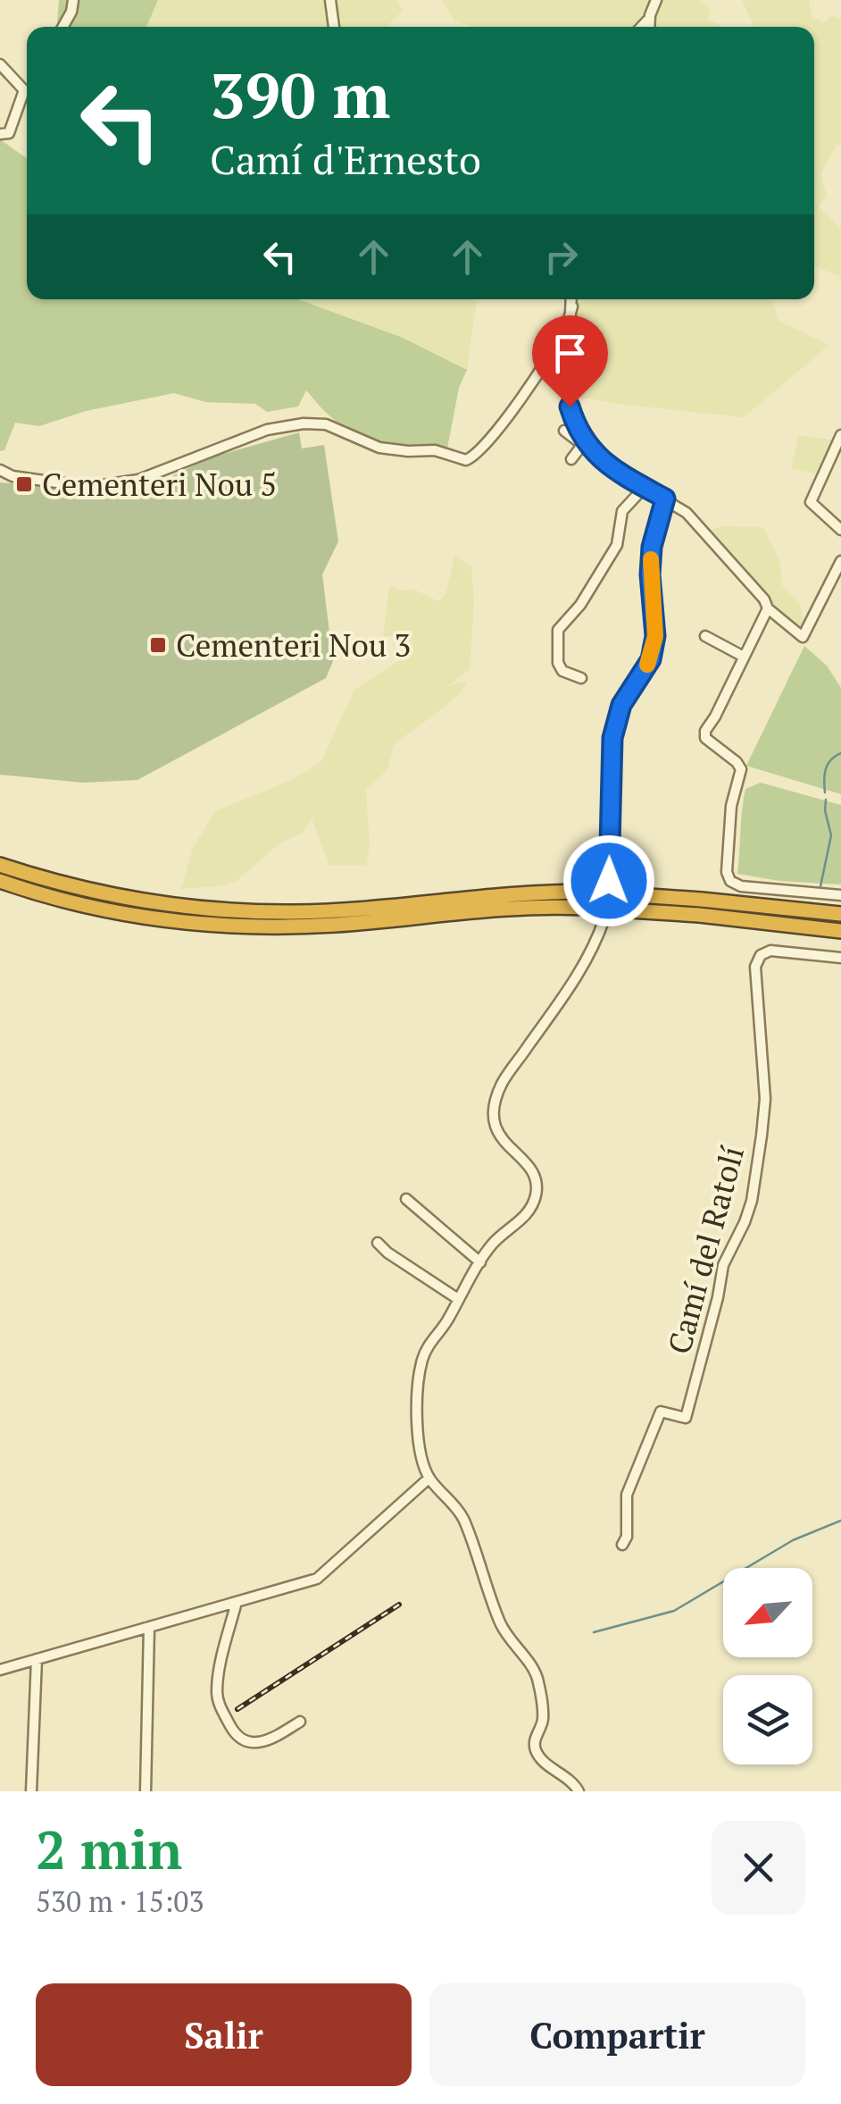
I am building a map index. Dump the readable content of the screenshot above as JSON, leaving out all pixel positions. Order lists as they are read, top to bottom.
{
  "streets": {
    "street": ["Camí del Ratolí"]
  },
  "places": {
    "transit": ["Cementeri Nou 5", "Cementeri Nou 3"]
  },
  "north": "bottom left",
  "page": {
    "turn": ["390 m", "Camí d'Ernesto"],
    "heading": ["2 min", "530 m · 15:03"],
    "buttons": ["Salir", "Compartir"]
  }
}
